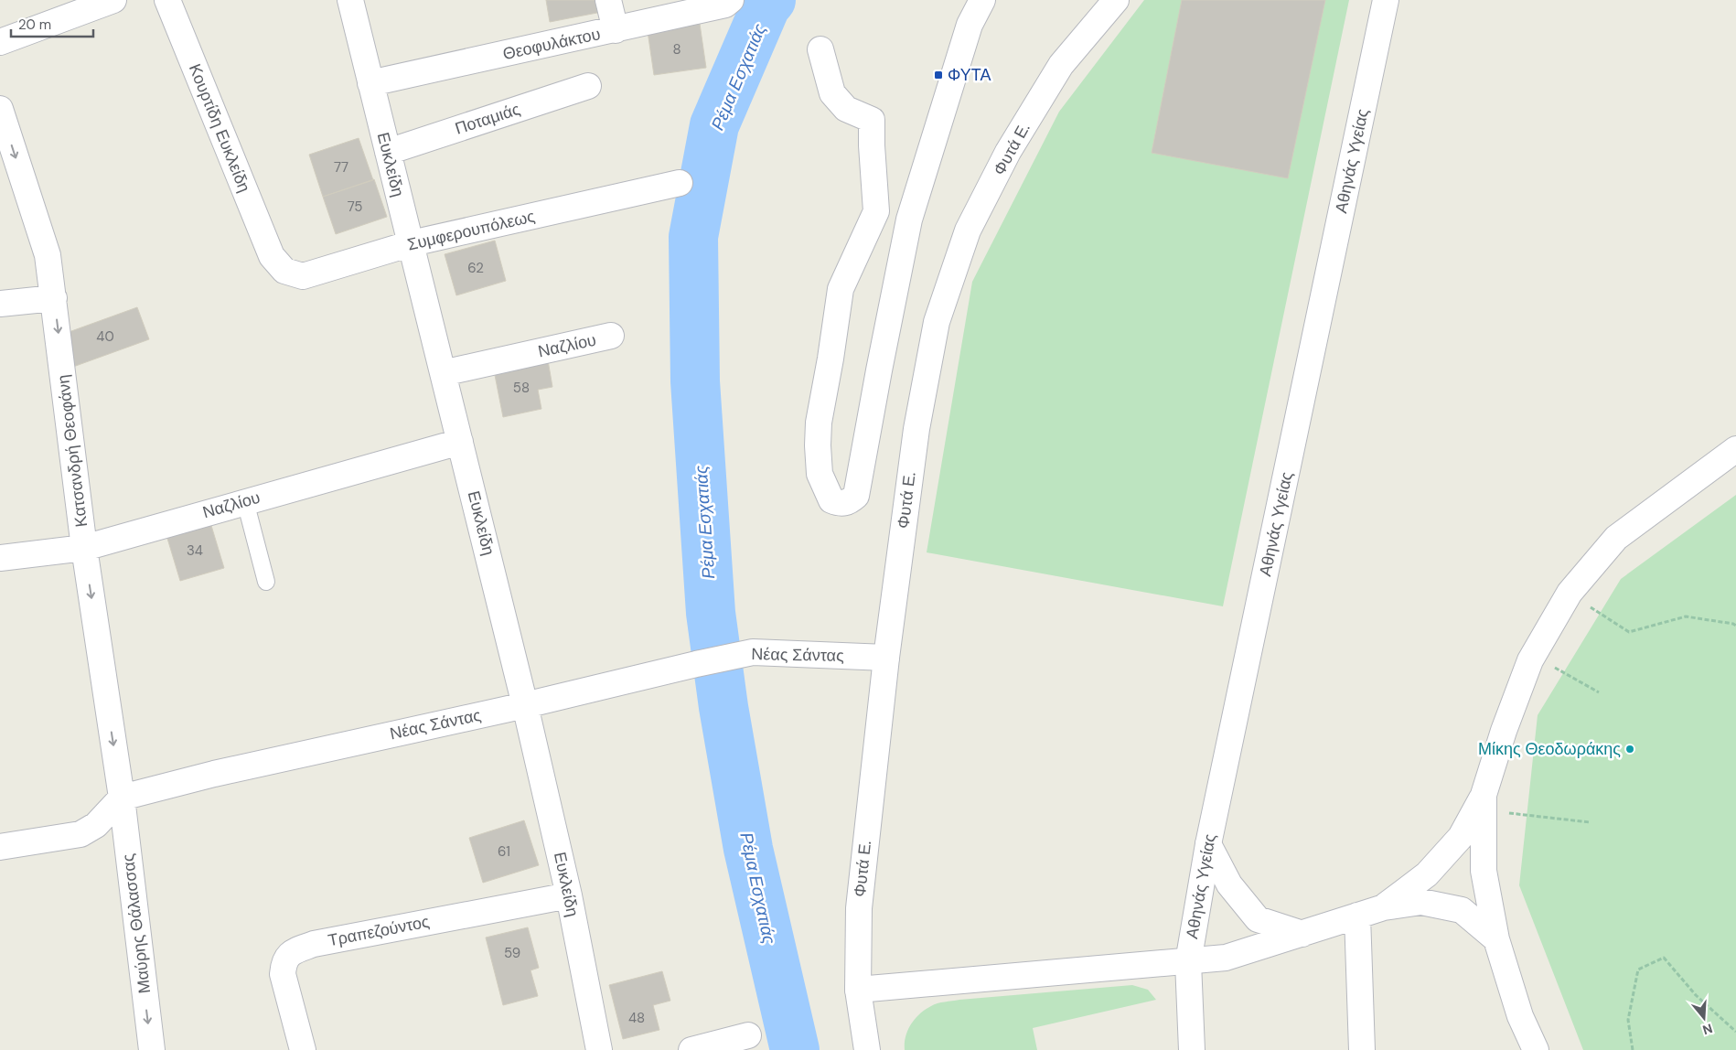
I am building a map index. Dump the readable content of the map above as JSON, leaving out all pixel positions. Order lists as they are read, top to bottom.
{
  "streets": {
    "street": [
      "Θεοφυλάκτου",
      "Ποταμιάς",
      "Κουρτίδη Ευκλείδη",
      "Φυτά Ε.",
      "Αθηνάς Υγείας",
      "Ευκλείδη",
      "Συμφερουπόλεως",
      "Ναζλίου",
      "Κατσανδρή Θεοφάνη",
      "Νέας Σάντας",
      "Μαύρης Θάλασσας",
      "Τραπεζούντος"
    ]
  },
  "crossings": [
    ["Θεοφυλάκτου", "Ευκλείδη"],
    ["Ποταμιάς", "Ευκλείδη"],
    ["Κουρτίδη Ευκλείδη", "Συμφερουπόλεως"],
    ["Φυτά Ε.", "Νέας Σάντας"],
    ["Ευκλείδη", "Συμφερουπόλεως"],
    ["Ευκλείδη", "Ναζλίου"],
    ["Ευκλείδη", "Νέας Σάντας"],
    ["Ευκλείδη", "Τραπεζούντος"],
    ["Ναζλίου", "Κατσανδρή Θεοφάνη"],
    ["Κατσανδρή Θεοφάνη", "Νέας Σάντας"],
    ["Κατσανδρή Θεοφάνη", "Μαύρης Θάλασσας"],
    ["Νέας Σάντας", "Μαύρης Θάλασσας"]
  ],
  "one_way": ["Κατσανδρή Θεοφάνη", "Μαύρης Θάλασσας"],
  "water": ["Ρέμα Εσχατιάς"],
  "places": {
    "transit": ["ΦΥΤΑ"],
    "other": ["Μίκης Θεοδωράκης"]
  },
  "house_numbers": [
    "8",
    "77",
    "75",
    "62",
    "40",
    "58",
    "34",
    "61",
    "59",
    "48"
  ],
  "scale_bar": "20 m",
  "north": "bottom"
}
